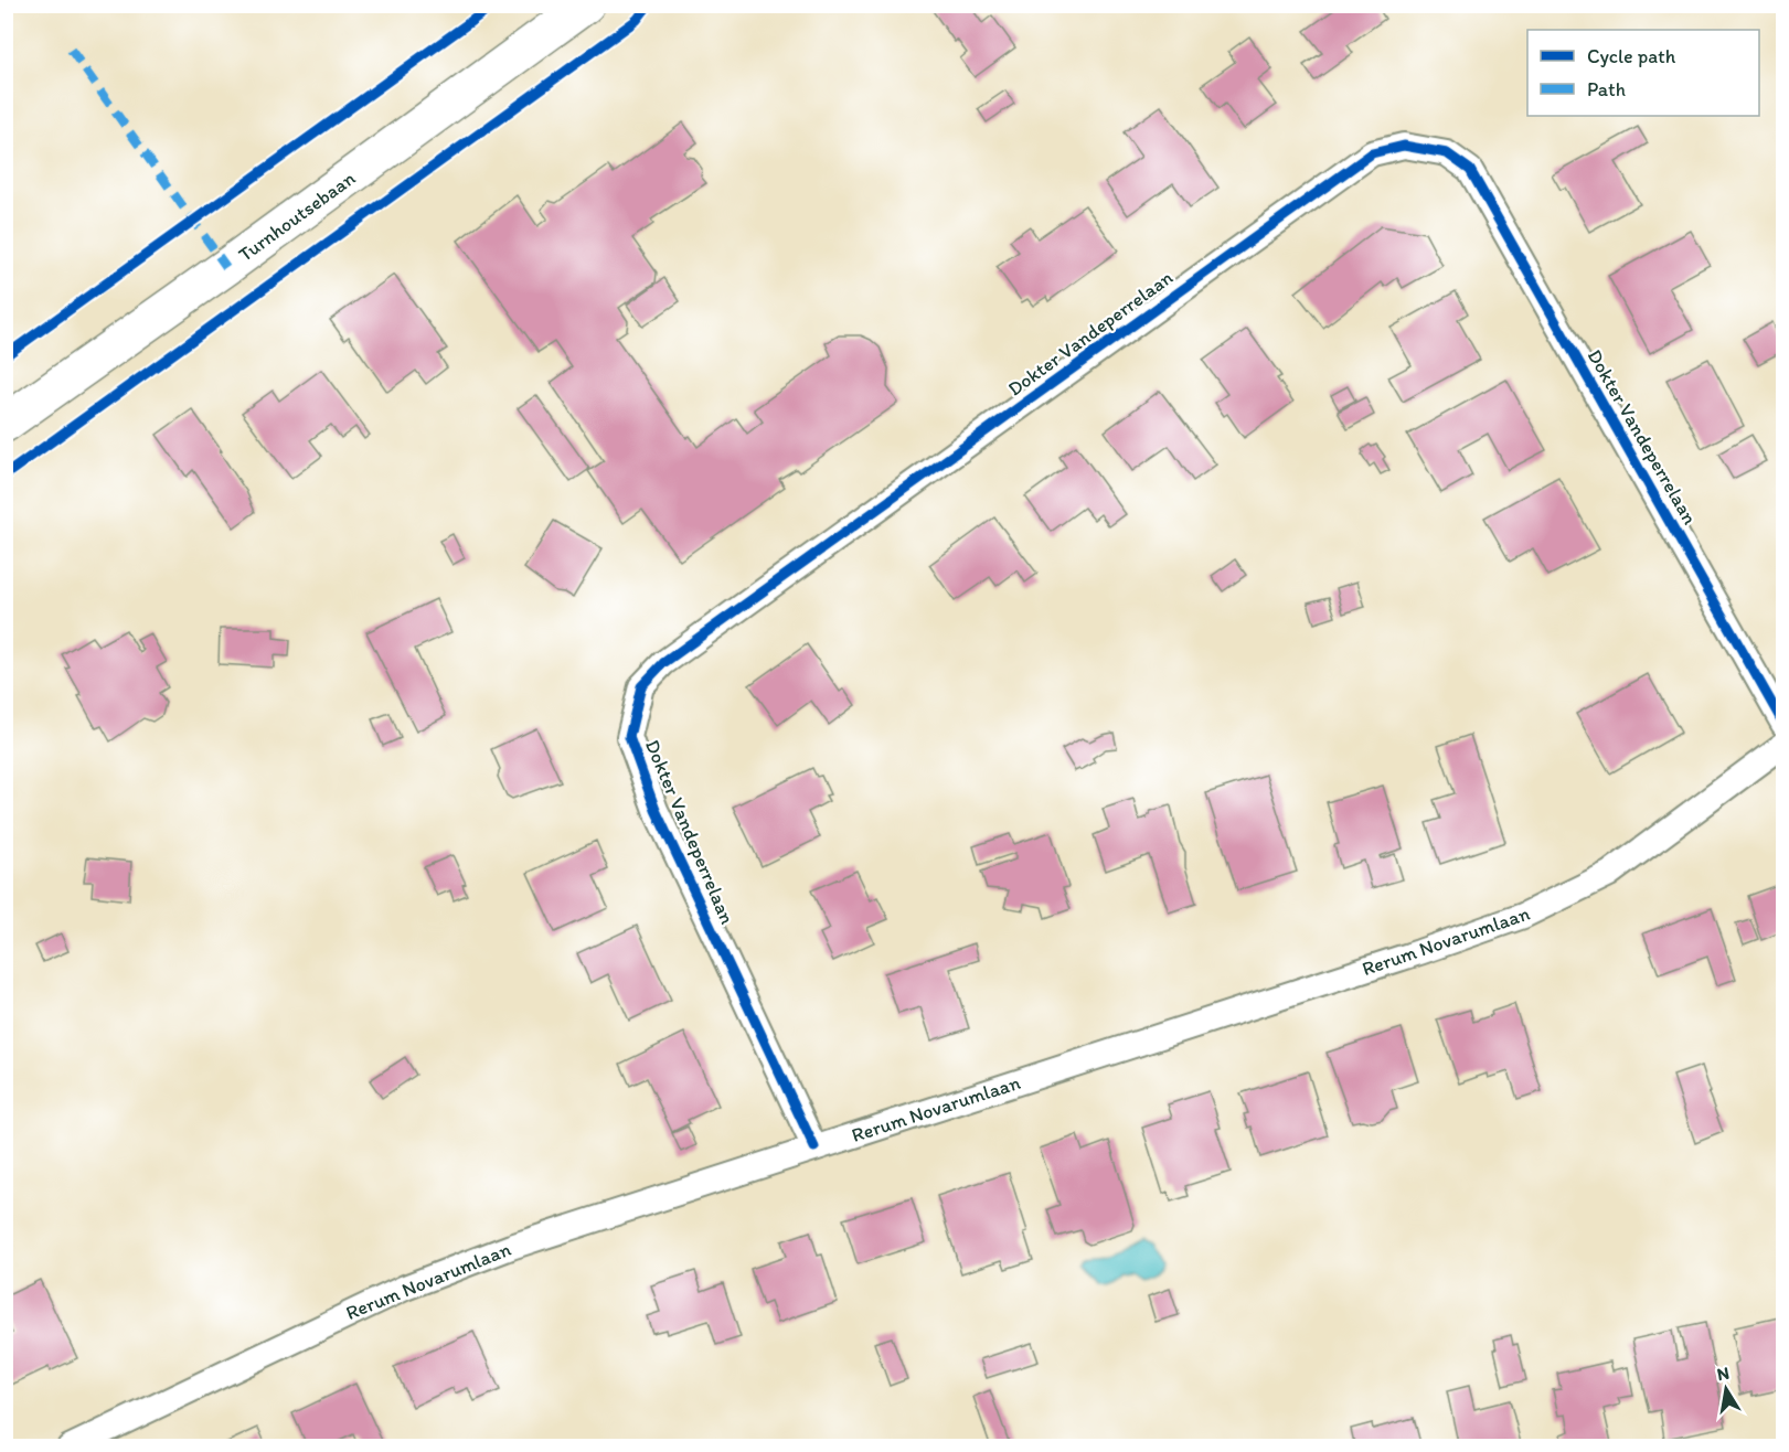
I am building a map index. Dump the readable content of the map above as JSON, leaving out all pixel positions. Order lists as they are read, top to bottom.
{
  "streets": {
    "main road": ["Turnhoutsebaan"],
    "street": ["Dokter Vandeperrelaan", "Rerum Novarumlaan"]
  },
  "crossings": [
    ["Dokter Vandeperrelaan", "Rerum Novarumlaan"]
  ],
  "legend": ["Cycle path", "Path"],
  "north": "top"
}
